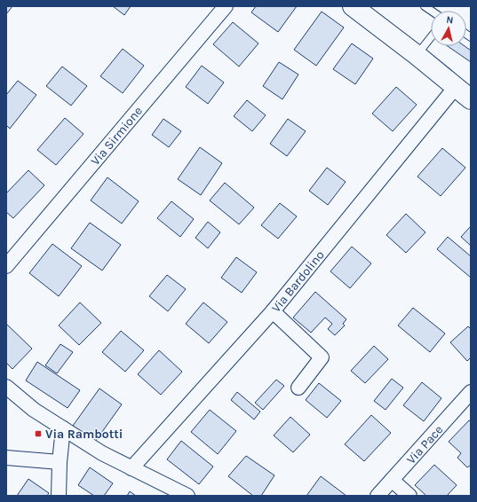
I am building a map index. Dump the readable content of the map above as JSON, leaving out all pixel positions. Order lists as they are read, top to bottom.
{
  "streets": {
    "street": ["Via Sirmione", "Via Bardolino", "Via Pace"]
  },
  "places": {
    "transit": ["Via Rambotti"]
  },
  "north": "top"
}
